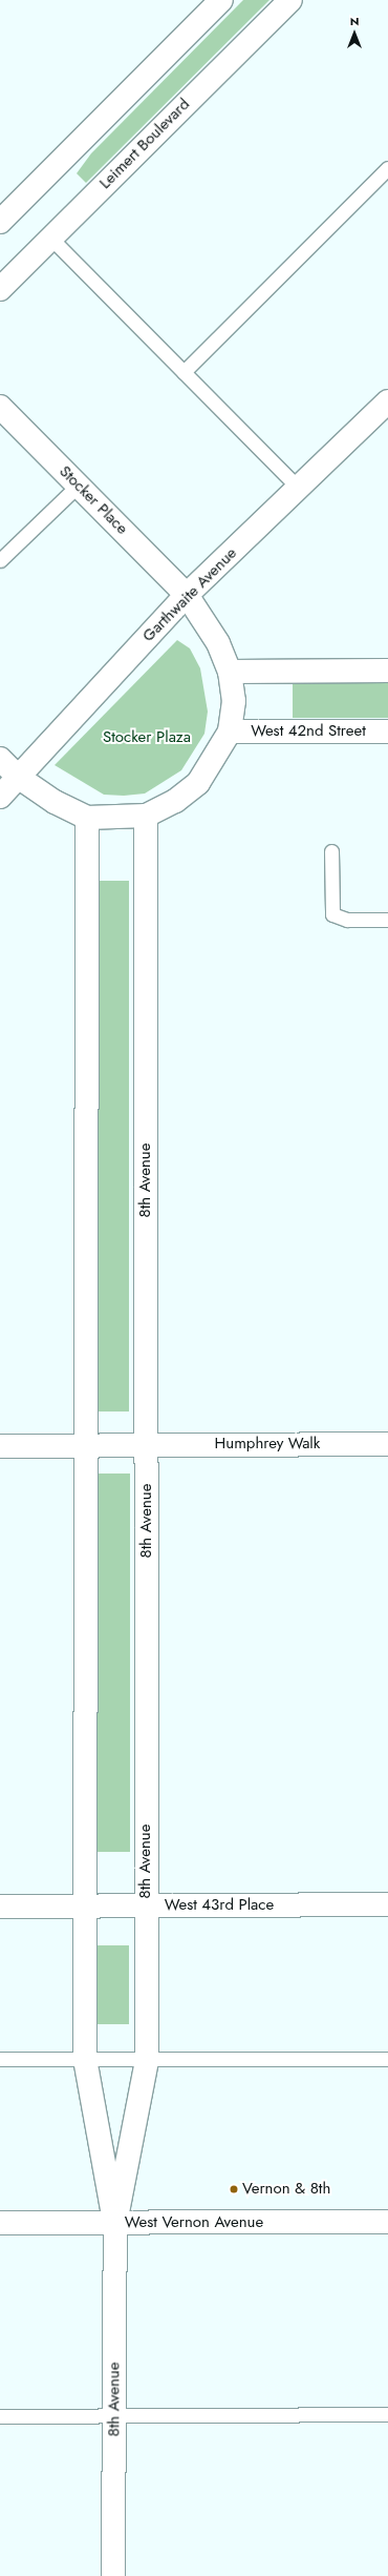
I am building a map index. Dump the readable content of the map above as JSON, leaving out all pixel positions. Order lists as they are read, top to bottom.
{
  "streets": {
    "street": [
      "Leimert Boulevard",
      "Stocker Place",
      "Garthwaite Avenue",
      "West 42nd Street",
      "8th Avenue",
      "Humphrey Walk",
      "West 43rd Place",
      "West Vernon Avenue"
    ]
  },
  "crossings": [
    ["Stocker Place", "Garthwaite Avenue"],
    ["8th Avenue", "Humphrey Walk"],
    ["8th Avenue", "West 43rd Place"],
    ["8th Avenue", "West Vernon Avenue"]
  ],
  "parks": ["Stocker Plaza"],
  "places": ["Vernon & 8th"],
  "north": "top"
}
